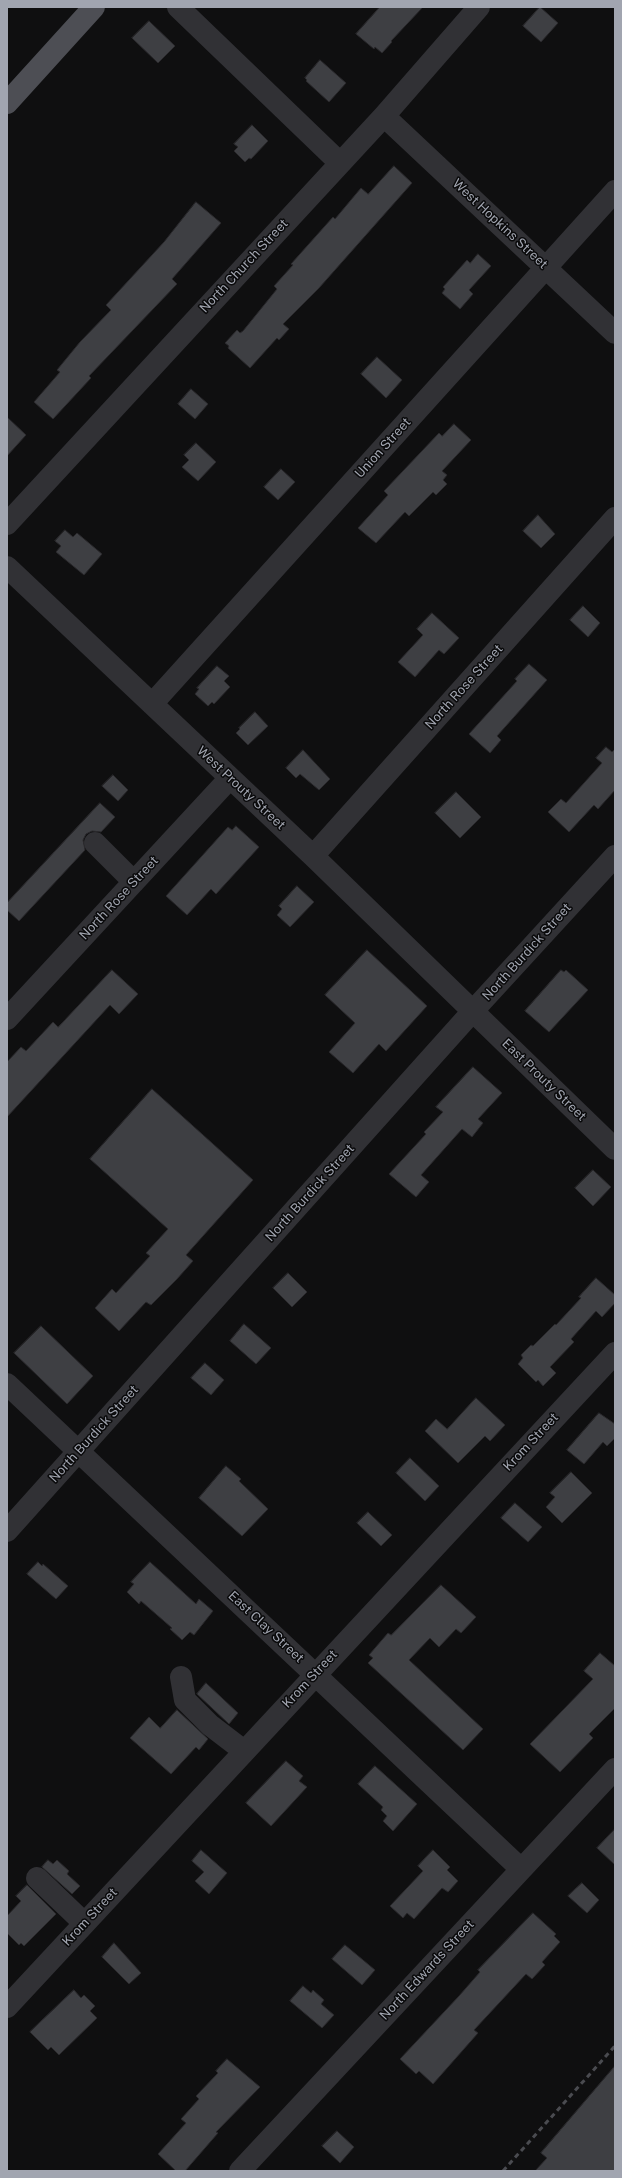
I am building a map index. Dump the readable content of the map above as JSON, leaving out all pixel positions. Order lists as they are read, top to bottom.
{
  "streets": {
    "street": [
      "West Hopkins Street",
      "North Church Street",
      "Union Street",
      "North Rose Street",
      "West Prouty Street",
      "North Burdick Street",
      "East Prouty Street",
      "Krom Street",
      "East Clay Street",
      "North Edwards Street"
    ]
  },
  "crossings": [
    ["West Hopkins Street", "North Church Street"],
    ["West Hopkins Street", "Union Street"],
    ["Union Street", "West Prouty Street"],
    ["North Rose Street", "West Prouty Street"],
    ["West Prouty Street", "North Burdick Street"],
    ["West Prouty Street", "East Prouty Street"],
    ["North Burdick Street", "East Prouty Street"],
    ["North Burdick Street", "East Clay Street"],
    ["Krom Street", "East Clay Street"],
    ["East Clay Street", "North Edwards Street"]
  ]
}
